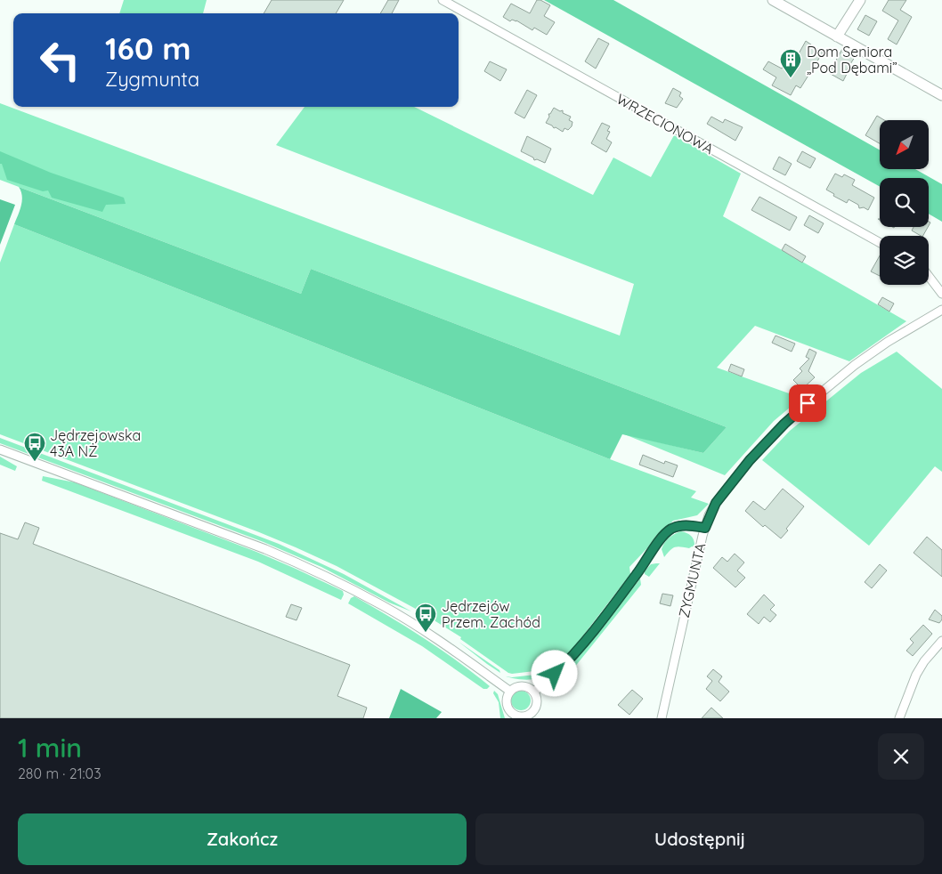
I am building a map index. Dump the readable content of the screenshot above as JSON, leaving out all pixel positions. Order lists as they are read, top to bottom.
{
  "streets": {
    "street": ["WRZECIONOWA", "ZYGMUNTA"]
  },
  "places": {
    "building": ["Dom Seniora „Pod Dębami”"],
    "bus stop": ["Jędrzejowska 43A NŻ", "Jędrzejów Przem. Zachód"]
  },
  "north": "bottom left",
  "page": {
    "turn": ["160 m", "Zygmunta"],
    "heading": ["1 min", "280 m · 21:03"],
    "buttons": ["Zakończ", "Udostępnij"]
  }
}
